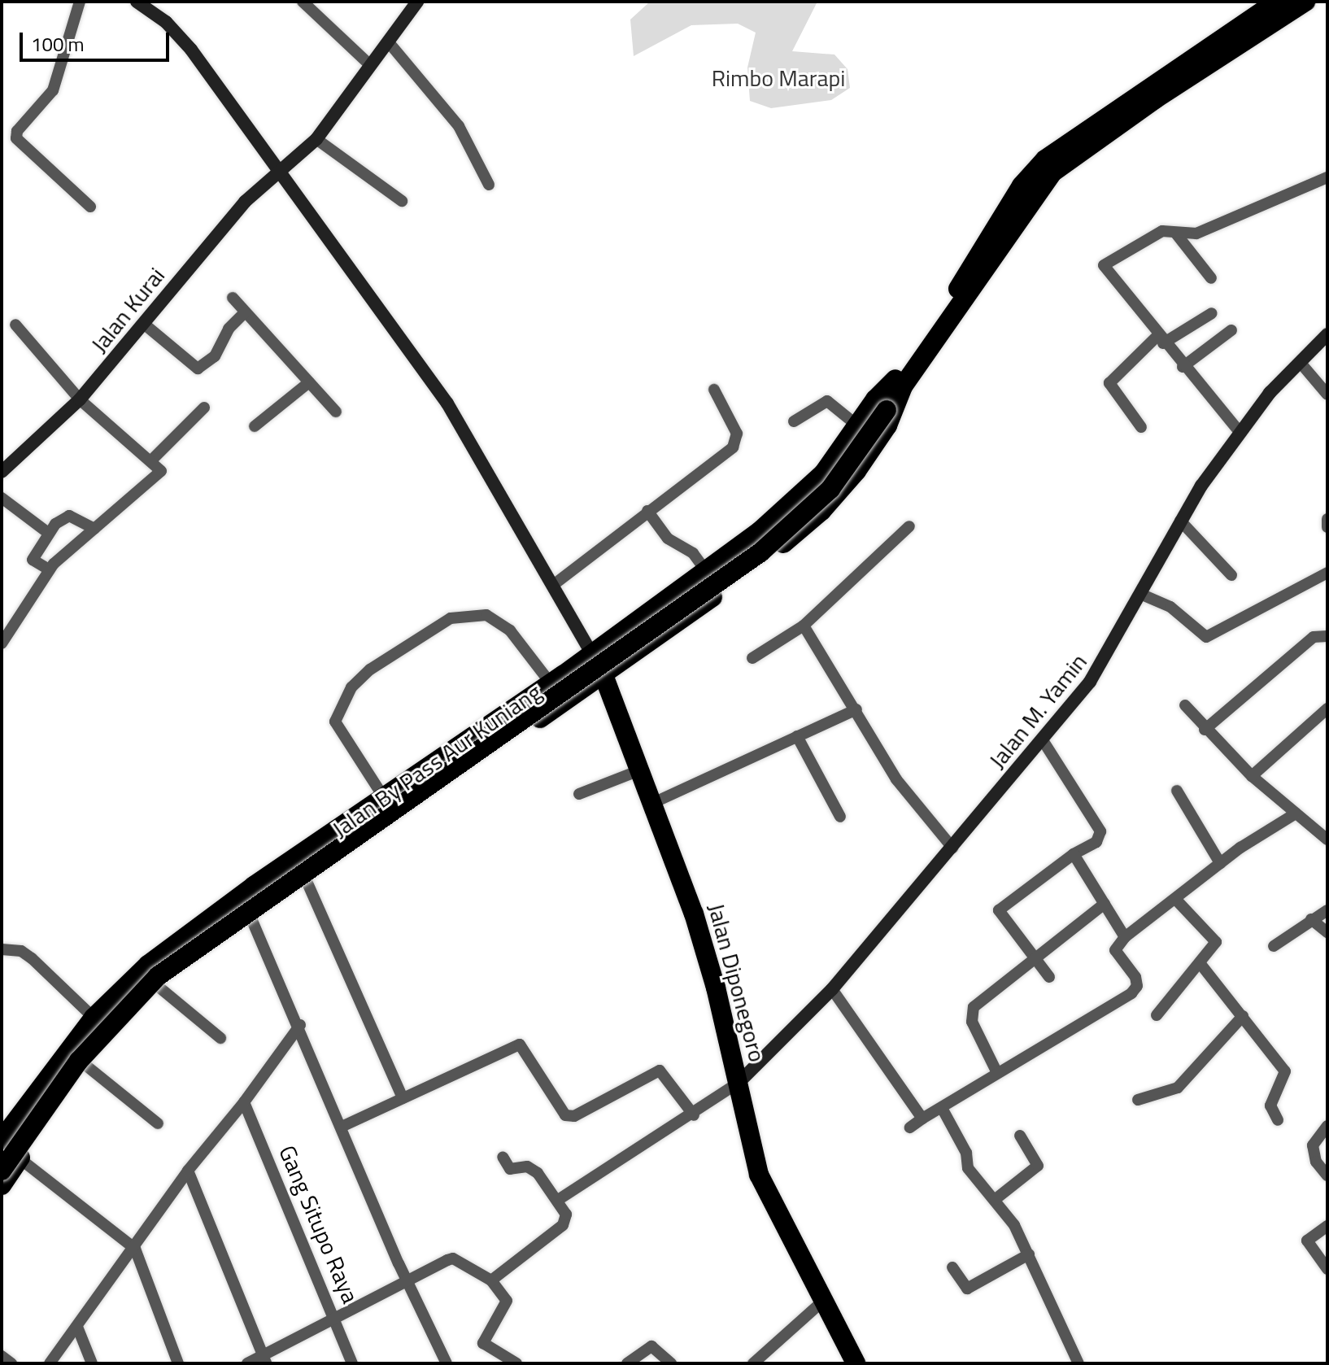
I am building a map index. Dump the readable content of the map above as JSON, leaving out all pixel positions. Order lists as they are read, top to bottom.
{
  "streets": {
    "highway": ["Jalan By Pass Aur Kuniang", "Jalan Diponegoro"],
    "street": ["Jalan Kurai", "Jalan M. Yamin", "Gang Situpo Raya"]
  },
  "crossings": [
    ["Jalan M. Yamin", "Jalan Diponegoro"],
    ["Jalan By Pass Aur Kuniang", "Jalan Diponegoro"]
  ],
  "parks": ["Rimbo Marapi"],
  "scale_bar": "100 m"
}
